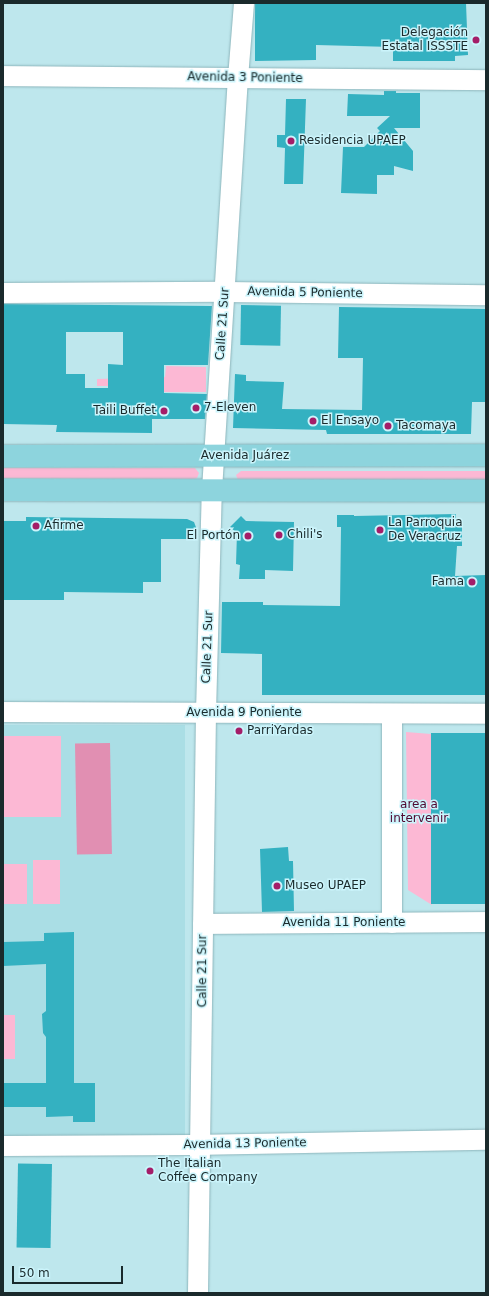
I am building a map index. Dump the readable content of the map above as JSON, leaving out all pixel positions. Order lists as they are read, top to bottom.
{
  "streets": {
    "main road": ["Avenida Juárez"],
    "street": [
      "Avenida 3 Poniente",
      "Avenida 5 Poniente",
      "Calle 21 Sur",
      "Avenida 9 Poniente",
      "Avenida 11 Poniente",
      "Avenida 13 Poniente"
    ]
  },
  "crossings": [
    ["Avenida 3 Poniente", "Calle 21 Sur"],
    ["Avenida 5 Poniente", "Calle 21 Sur"],
    ["Calle 21 Sur", "Avenida Juárez"],
    ["Calle 21 Sur", "Avenida 9 Poniente"],
    ["Calle 21 Sur", "Avenida 11 Poniente"],
    ["Calle 21 Sur", "Avenida 13 Poniente"]
  ],
  "parks": ["area a intervenir"],
  "places": [
    "Delegación Estatal ISSSTE",
    "Residencia UPAEP",
    "7-Eleven",
    "Taili Buffet",
    "El Ensayo",
    "Tacomaya",
    "Afirme",
    "La Parroquia De Veracruz",
    "Chili's",
    "El Portón",
    "Fama",
    "ParriYardas",
    "Museo UPAEP",
    "The Italian Coffee Company"
  ],
  "scale_bar": "50 m"
}
